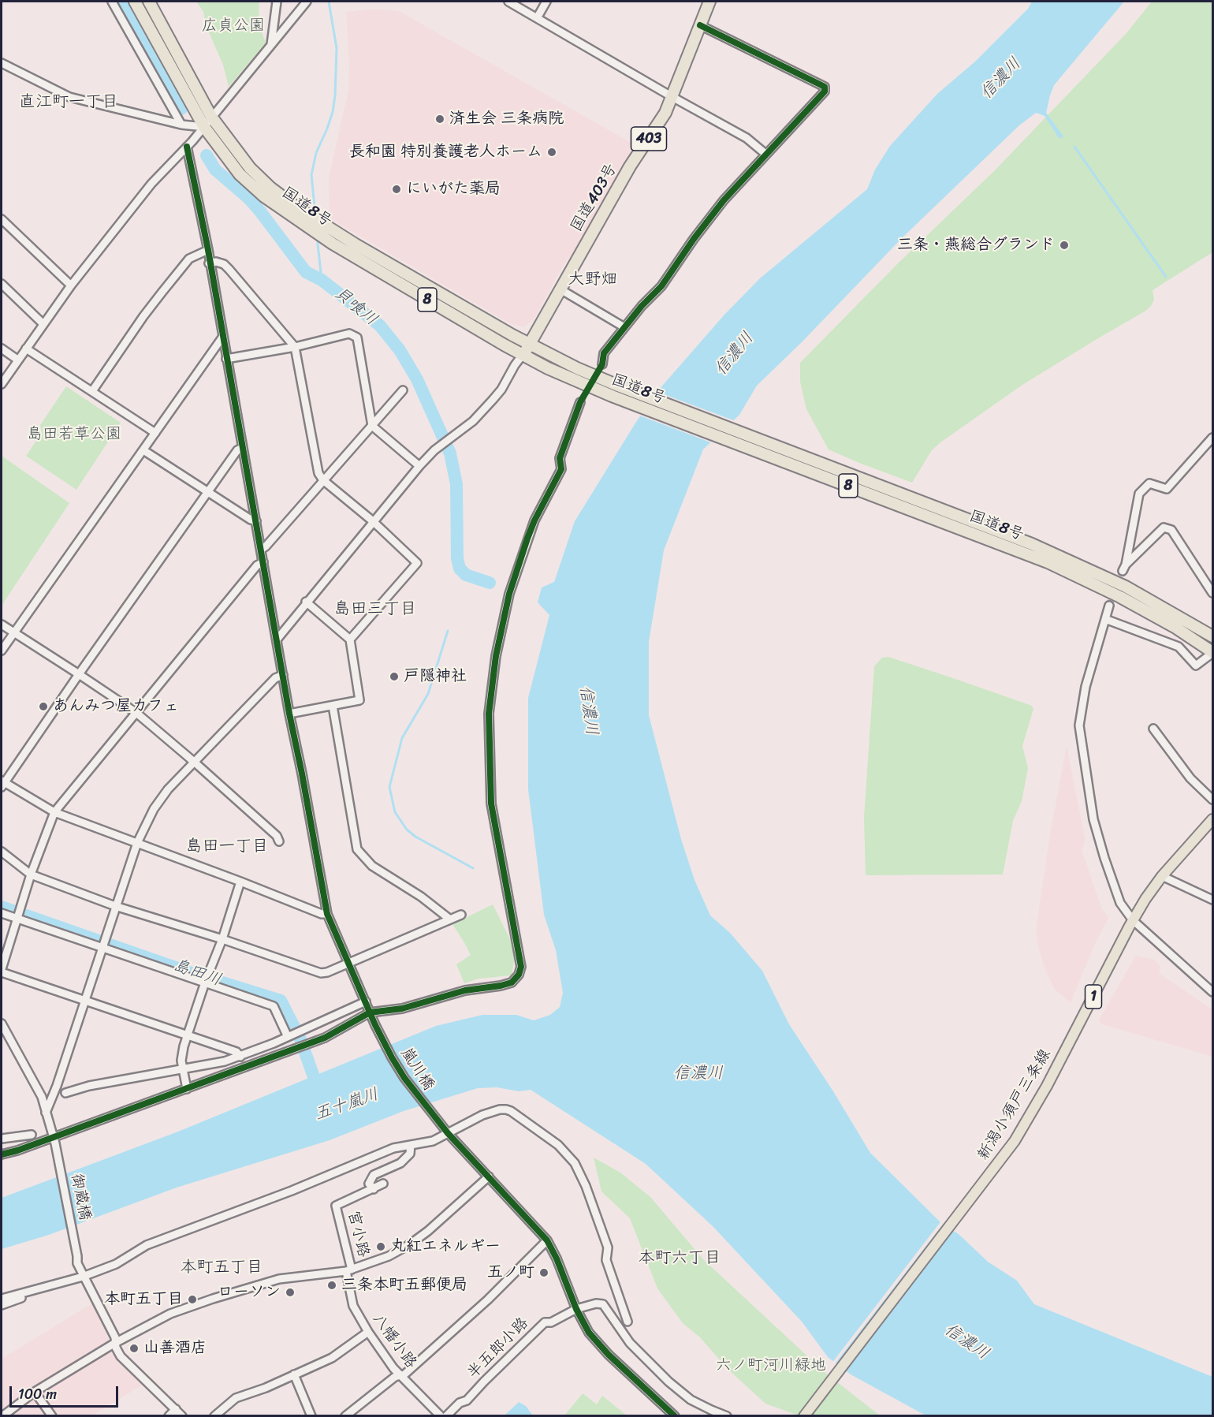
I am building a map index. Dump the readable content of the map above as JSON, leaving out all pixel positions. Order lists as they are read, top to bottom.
{
  "streets": {
    "highway": [
      "403",
      "国道403号",
      "国道8号",
      "8"
    ],
    "main road": ["1", "新潟小須戸三条線"],
    "street": [
      "嵐川橋",
      "御蔵橋",
      "宮小路",
      "八幡小路",
      "半五郎小路"
    ]
  },
  "crossings": [
    ["国道403号", "国道8号"],
    ["嵐川橋", "半五郎小路"],
    ["宮小路", "八幡小路"]
  ],
  "districts": [
    "直江町一丁目",
    "大野畑",
    "島田三丁目",
    "島田一丁目",
    "本町六丁目",
    "本町五丁目"
  ],
  "water": [
    "信濃川",
    "貝喰川",
    "島田川",
    "五十嵐川"
  ],
  "parks": ["広貞公園", "島田若草公園", "六ノ町河川緑地"],
  "places": [
    "済生会 三条病院",
    "長和園 特別養護老人ホーム",
    "にいがた薬局",
    "三条・燕総合グランド",
    "戸隠神社",
    "あんみつ屋カフェ",
    "丸紅エネルギー",
    "五ノ町",
    "三条本町五郵便局",
    "ローソン",
    "本町五丁目",
    "山善酒店"
  ],
  "scale_bar": "100 m"
}
